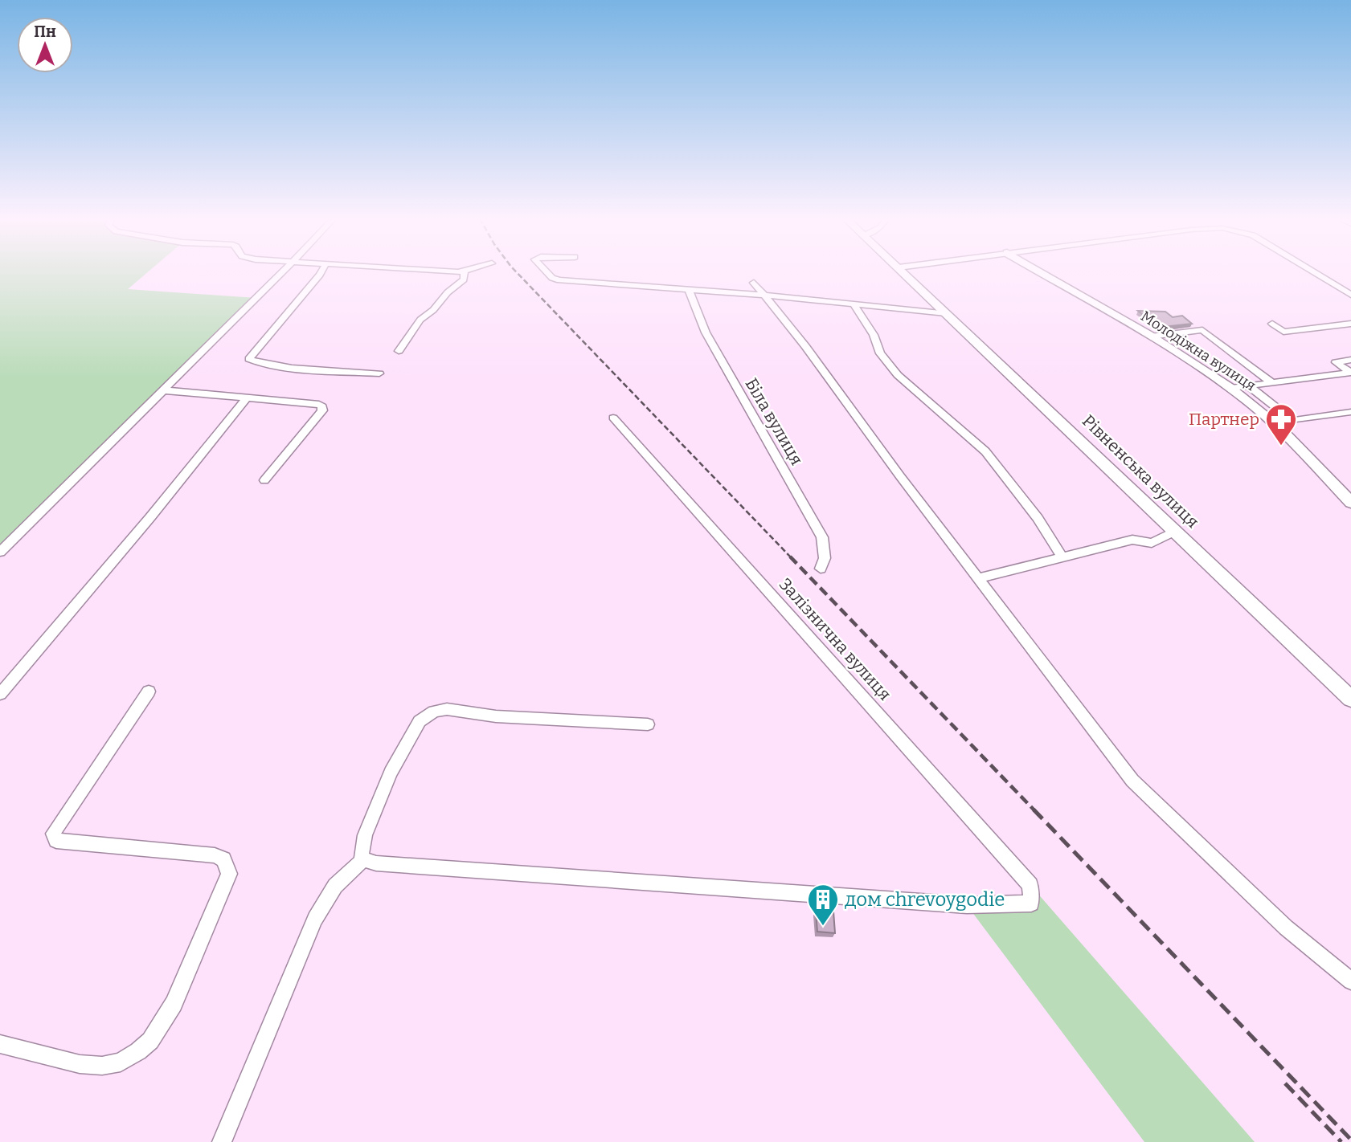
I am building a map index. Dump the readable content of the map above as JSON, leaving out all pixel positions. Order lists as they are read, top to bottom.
{
  "streets": {
    "main road": ["Молодіжна вулиця", "Рівненська вулиця"],
    "street": ["Біла вулиця", "Залізнична вулиця"]
  },
  "places": {
    "pharmacy": ["Партнер"],
    "building": ["дом chrevoygodie"]
  },
  "north": "top"
}
